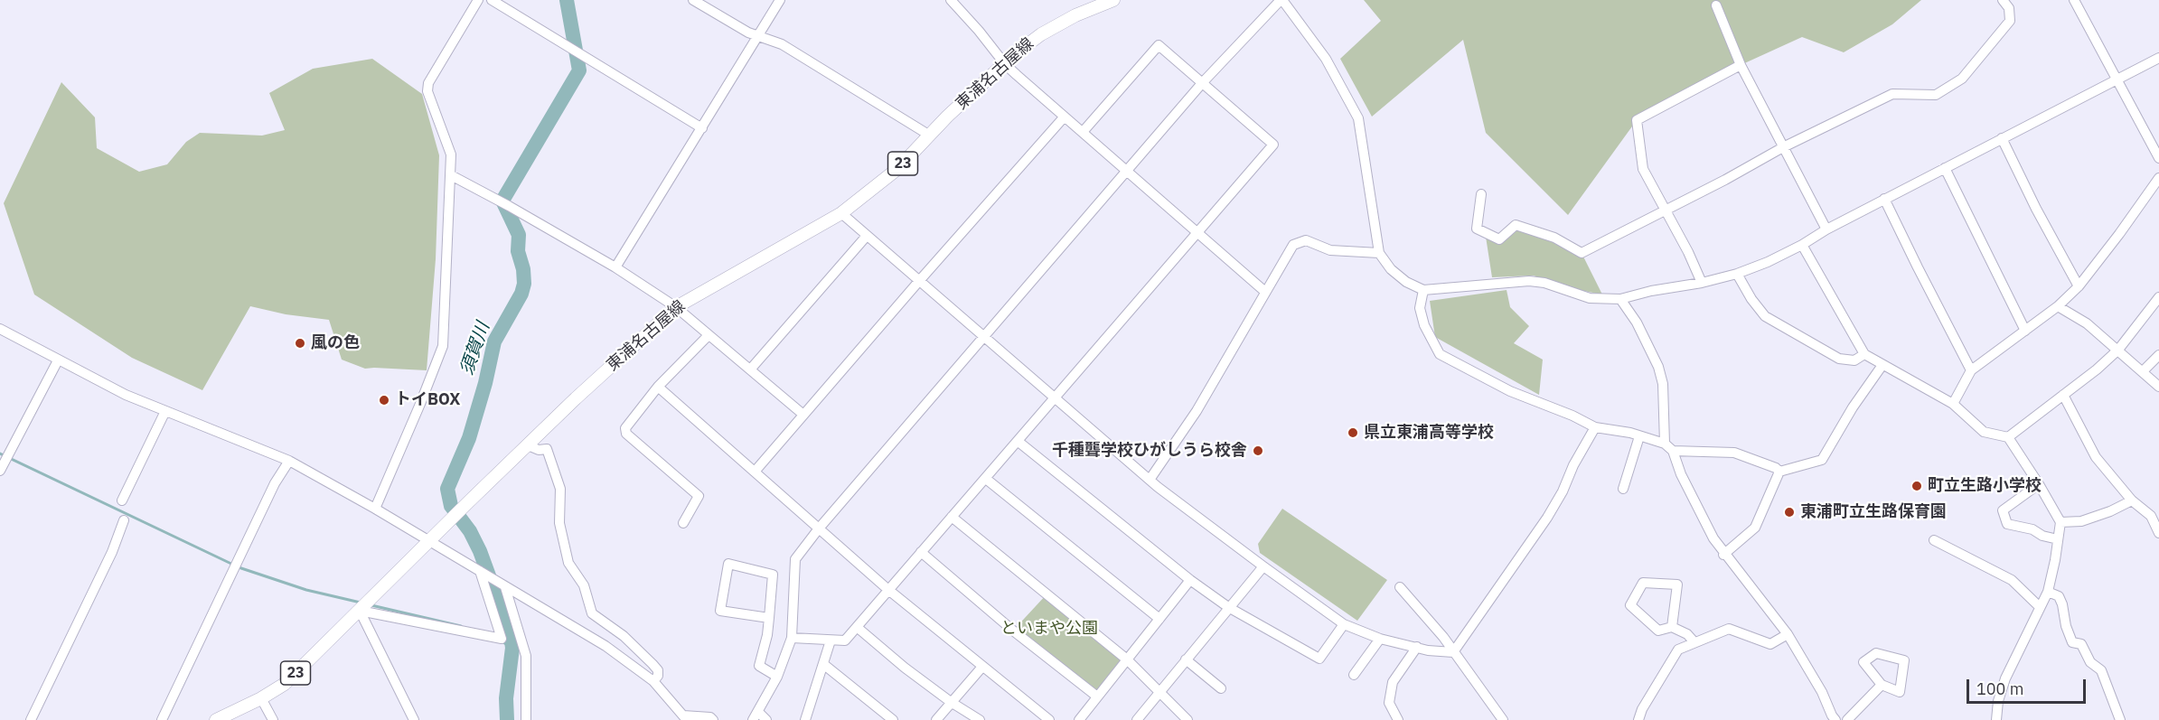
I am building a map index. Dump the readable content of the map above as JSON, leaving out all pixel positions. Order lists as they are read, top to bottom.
{
  "streets": {
    "main road": ["東浦名古屋線", "23"]
  },
  "water": ["須賀川"],
  "parks": ["といまや公園"],
  "places": [
    "風の色",
    "トイBOX",
    "県立東浦高等学校",
    "千種聾学校ひがしうら校舎",
    "町立生路小学校",
    "東浦町立生路保育園"
  ],
  "scale_bar": "100 m"
}
